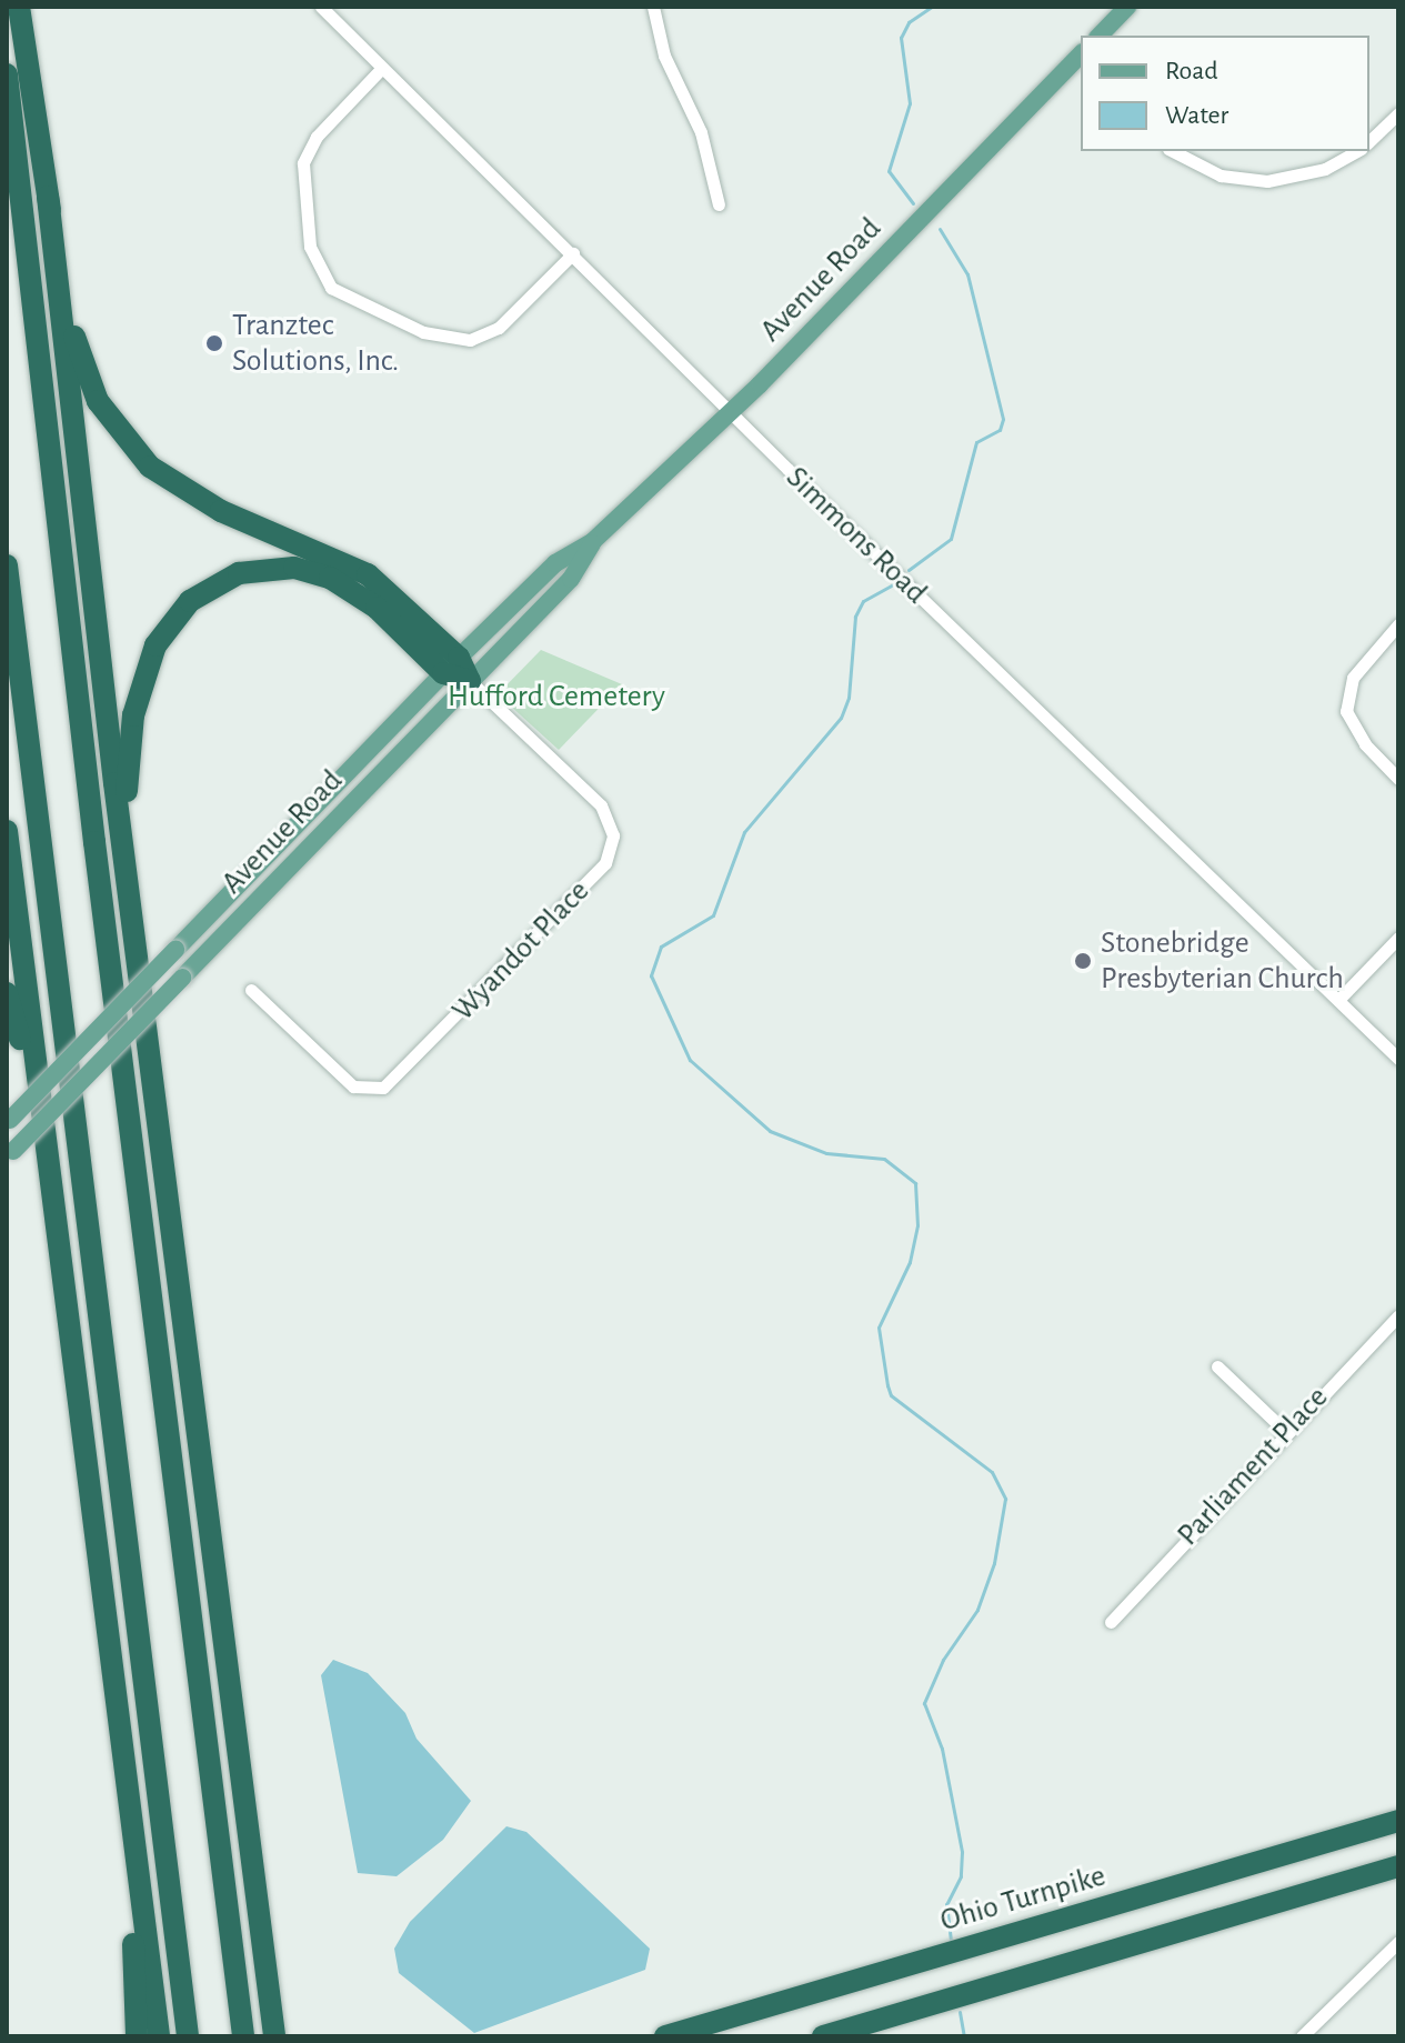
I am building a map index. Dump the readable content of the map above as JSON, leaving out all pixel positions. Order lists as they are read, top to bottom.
{
  "streets": {
    "highway": ["Ohio Turnpike"],
    "main road": ["Avenue Road"],
    "street": ["Simmons Road", "Wyandot Place", "Parliament Place"]
  },
  "crossings": [
    ["Avenue Road", "Simmons Road"],
    ["Avenue Road", "Wyandot Place"]
  ],
  "parks": ["Hufford Cemetery"],
  "places": ["Tranztec Solutions, Inc.", "Stonebridge Presbyterian Church"],
  "legend": ["Road", "Water"]
}
